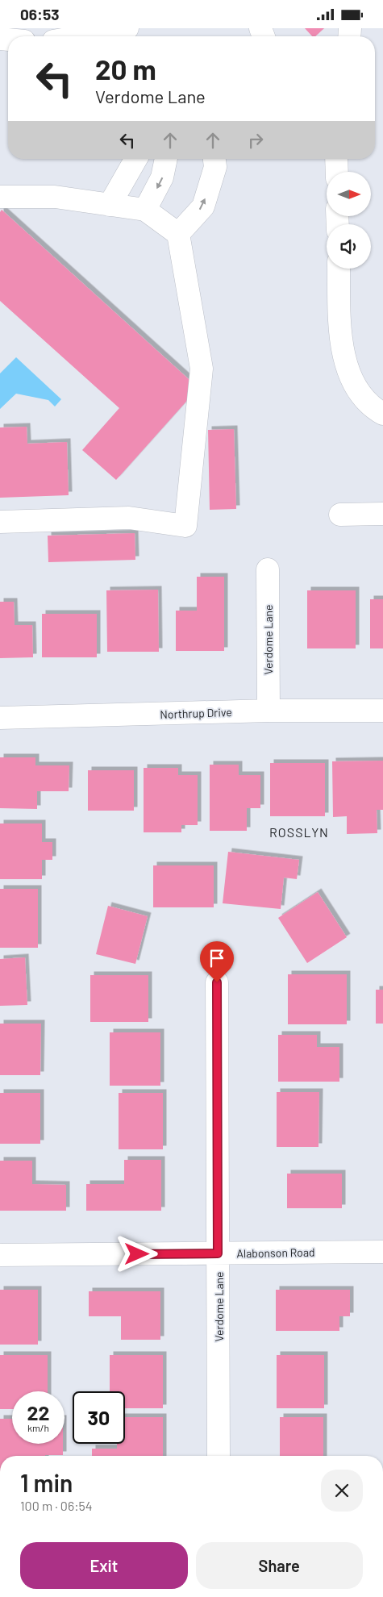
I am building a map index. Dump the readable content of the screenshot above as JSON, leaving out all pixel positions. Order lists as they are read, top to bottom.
{
  "streets": {
    "street": ["Verdome Lane", "Northrup Drive", "Alabonson Road"]
  },
  "crossings": [
    ["Verdome Lane", "Northrup Drive"],
    ["Verdome Lane", "Alabonson Road"]
  ],
  "districts": ["ROSSLYN"],
  "north": "right",
  "page": {
    "status": "06:53",
    "turn": ["20 m", "Verdome Lane"],
    "speed": "22 km/h",
    "limit": "30",
    "heading": ["1 min", "100 m · 06:54"],
    "buttons": ["Exit", "Share"]
  }
}
